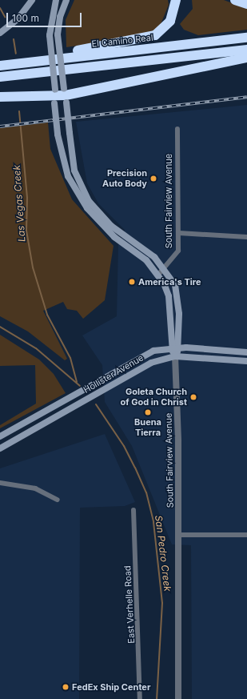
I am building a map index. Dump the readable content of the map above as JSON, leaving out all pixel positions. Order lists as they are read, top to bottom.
{
  "streets": {
    "highway": ["El Camino Real"],
    "main road": ["South Fairview Avenue", "Hollister Avenue"],
    "street": ["East Verhelle Road"]
  },
  "crossings": [
    ["South Fairview Avenue", "Hollister Avenue"]
  ],
  "water": ["Las Vegas Creek", "San Pedro Creek"],
  "places": [
    "Precision Auto Body",
    "America's Tire",
    "Goleta Church of God in Christ",
    "Buena Tierra",
    "FedEx Ship Center"
  ],
  "scale_bar": "100 m"
}
